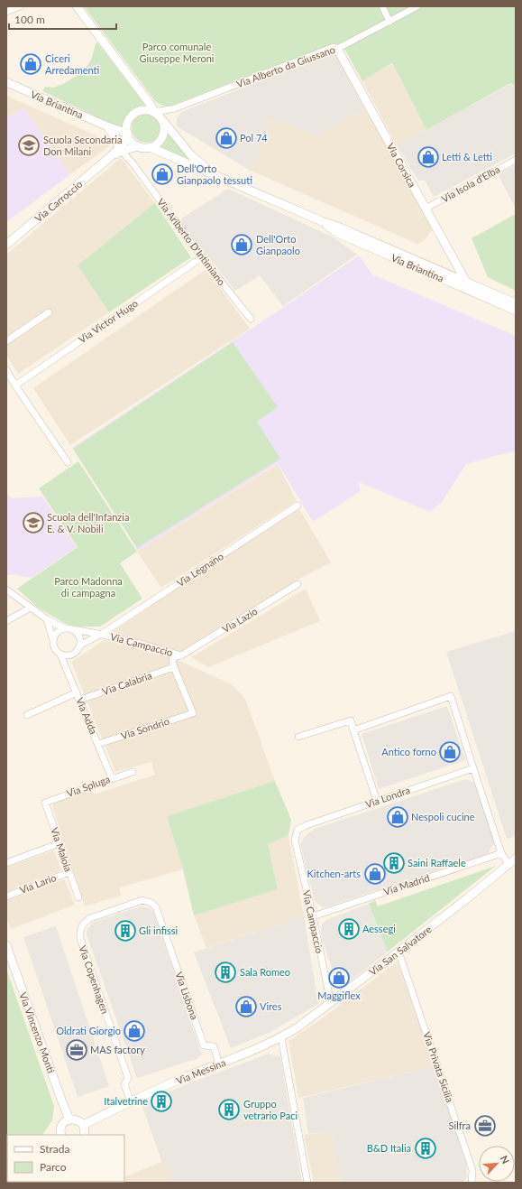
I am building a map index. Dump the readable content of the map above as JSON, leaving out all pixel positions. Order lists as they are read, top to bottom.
{
  "streets": {
    "street": [
      "Via Alberto da Giussano",
      "Via Briantina",
      "Via Corsica",
      "Via Isola d'Elba",
      "Via Carroccio",
      "Via Ariberto D'Intimiano",
      "Via Victor Hugo",
      "Via Legnano",
      "Via Lazio",
      "Via Campaccio",
      "Via Calabria",
      "Via Adda",
      "Via Sondrio",
      "Via Spluga",
      "Via Londra",
      "Via Maloia",
      "Via Lario",
      "Via Madrid",
      "Via San Salvatore",
      "Via Copenhagen",
      "Via Lisbona",
      "Via Vincenzo Monti",
      "Via Privata Sicilia",
      "Via Messina"
    ]
  },
  "crossings": [
    ["Via Alberto da Giussano", "Via Briantina"],
    ["Via Alberto da Giussano", "Via Corsica"],
    ["Via Alberto da Giussano", "Via Carroccio"],
    ["Via Briantina", "Via Corsica"],
    ["Via Briantina", "Via Carroccio"],
    ["Via Corsica", "Via Isola d'Elba"],
    ["Via Carroccio", "Via Ariberto D'Intimiano"],
    ["Via Ariberto D'Intimiano", "Via Victor Hugo"],
    ["Via Legnano", "Via Campaccio"],
    ["Via Lazio", "Via Campaccio"],
    ["Via Campaccio", "Via Adda"],
    ["Via Campaccio", "Via Londra"],
    ["Via Campaccio", "Via Madrid"],
    ["Via Campaccio", "Via San Salvatore"],
    ["Via Calabria", "Via Adda"],
    ["Via Calabria", "Via Sondrio"],
    ["Via Adda", "Via Sondrio"],
    ["Via Adda", "Via Spluga"],
    ["Via Spluga", "Via Maloia"],
    ["Via Maloia", "Via Lario"],
    ["Via San Salvatore", "Via Privata Sicilia"],
    ["Via San Salvatore", "Via Messina"],
    ["Via Copenhagen", "Via Lisbona"],
    ["Via Copenhagen", "Via Messina"],
    ["Via Lisbona", "Via Messina"]
  ],
  "parks": ["Parco comunale Giuseppe Meroni", "Parco Madonna di campagna"],
  "places": {
    "shop": [
      "Ciceri Arredamenti",
      "Pol 74",
      "Letti & Letti",
      "Dell'Orto Gianpaolo tessuti",
      "Dell'Orto Gianpaolo",
      "Antico forno",
      "Nespoli cucine",
      "Kitchen-arts",
      "Maggiflex",
      "Vires",
      "Oldrati Giorgio"
    ],
    "school or university": ["Scuola Secondaria Don Milani", "Scuola dell'Infanzia E. & V. Nobili"],
    "building": [
      "Saini Raffaele",
      "Aessegi",
      "Gli infissi",
      "Sala Romeo",
      "Italvetrine",
      "Gruppo vetrario Paci",
      "B&D Italia"
    ],
    "office": ["MAS factory", "Silfra"]
  },
  "legend": ["Strada", "Parco"],
  "scale_bar": "100 m",
  "north": "top right"
}
